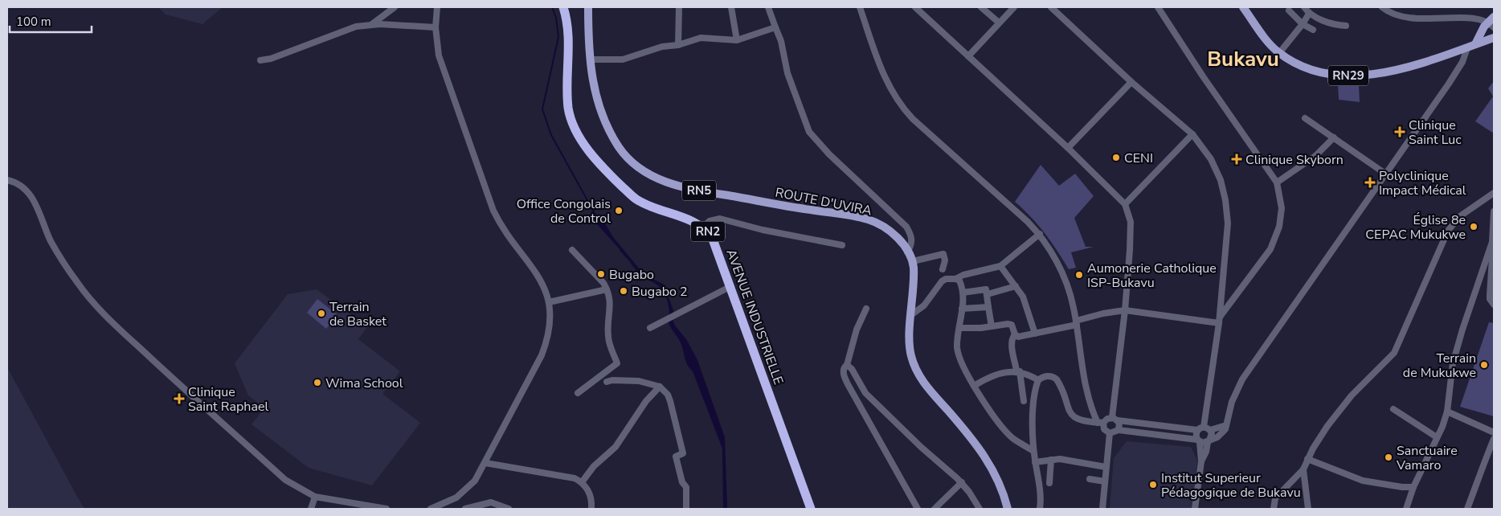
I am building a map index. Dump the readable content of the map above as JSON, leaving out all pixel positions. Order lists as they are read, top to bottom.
{
  "streets": {
    "highway": ["RN2", "AVENUE INDUSTRIELLE"],
    "main road": ["RN29", "RN5", "ROUTE D'UVIRA"]
  },
  "crossings": [
    ["RN2", "AVENUE INDUSTRIELLE"]
  ],
  "districts": ["Bukavu"],
  "places": {
    "health": [
      "Clinique Saint Luc",
      "Clinique Skyborn",
      "Polyclinique Impact Médical",
      "Clinique Saint Raphael"
    ],
    "other": [
      "CENI",
      "Office Congolais de Control",
      "Église 8e CEPAC Mukukwe",
      "Bugabo",
      "Aumonerie Catholique ISP-Bukavu",
      "Bugabo 2",
      "Terrain de Basket",
      "Terrain de Mukukwe",
      "Wima School",
      "Sanctuaire Vamaro",
      "Institut Superieur Pédagogique de Bukavu"
    ]
  },
  "scale_bar": "100 m"
}
